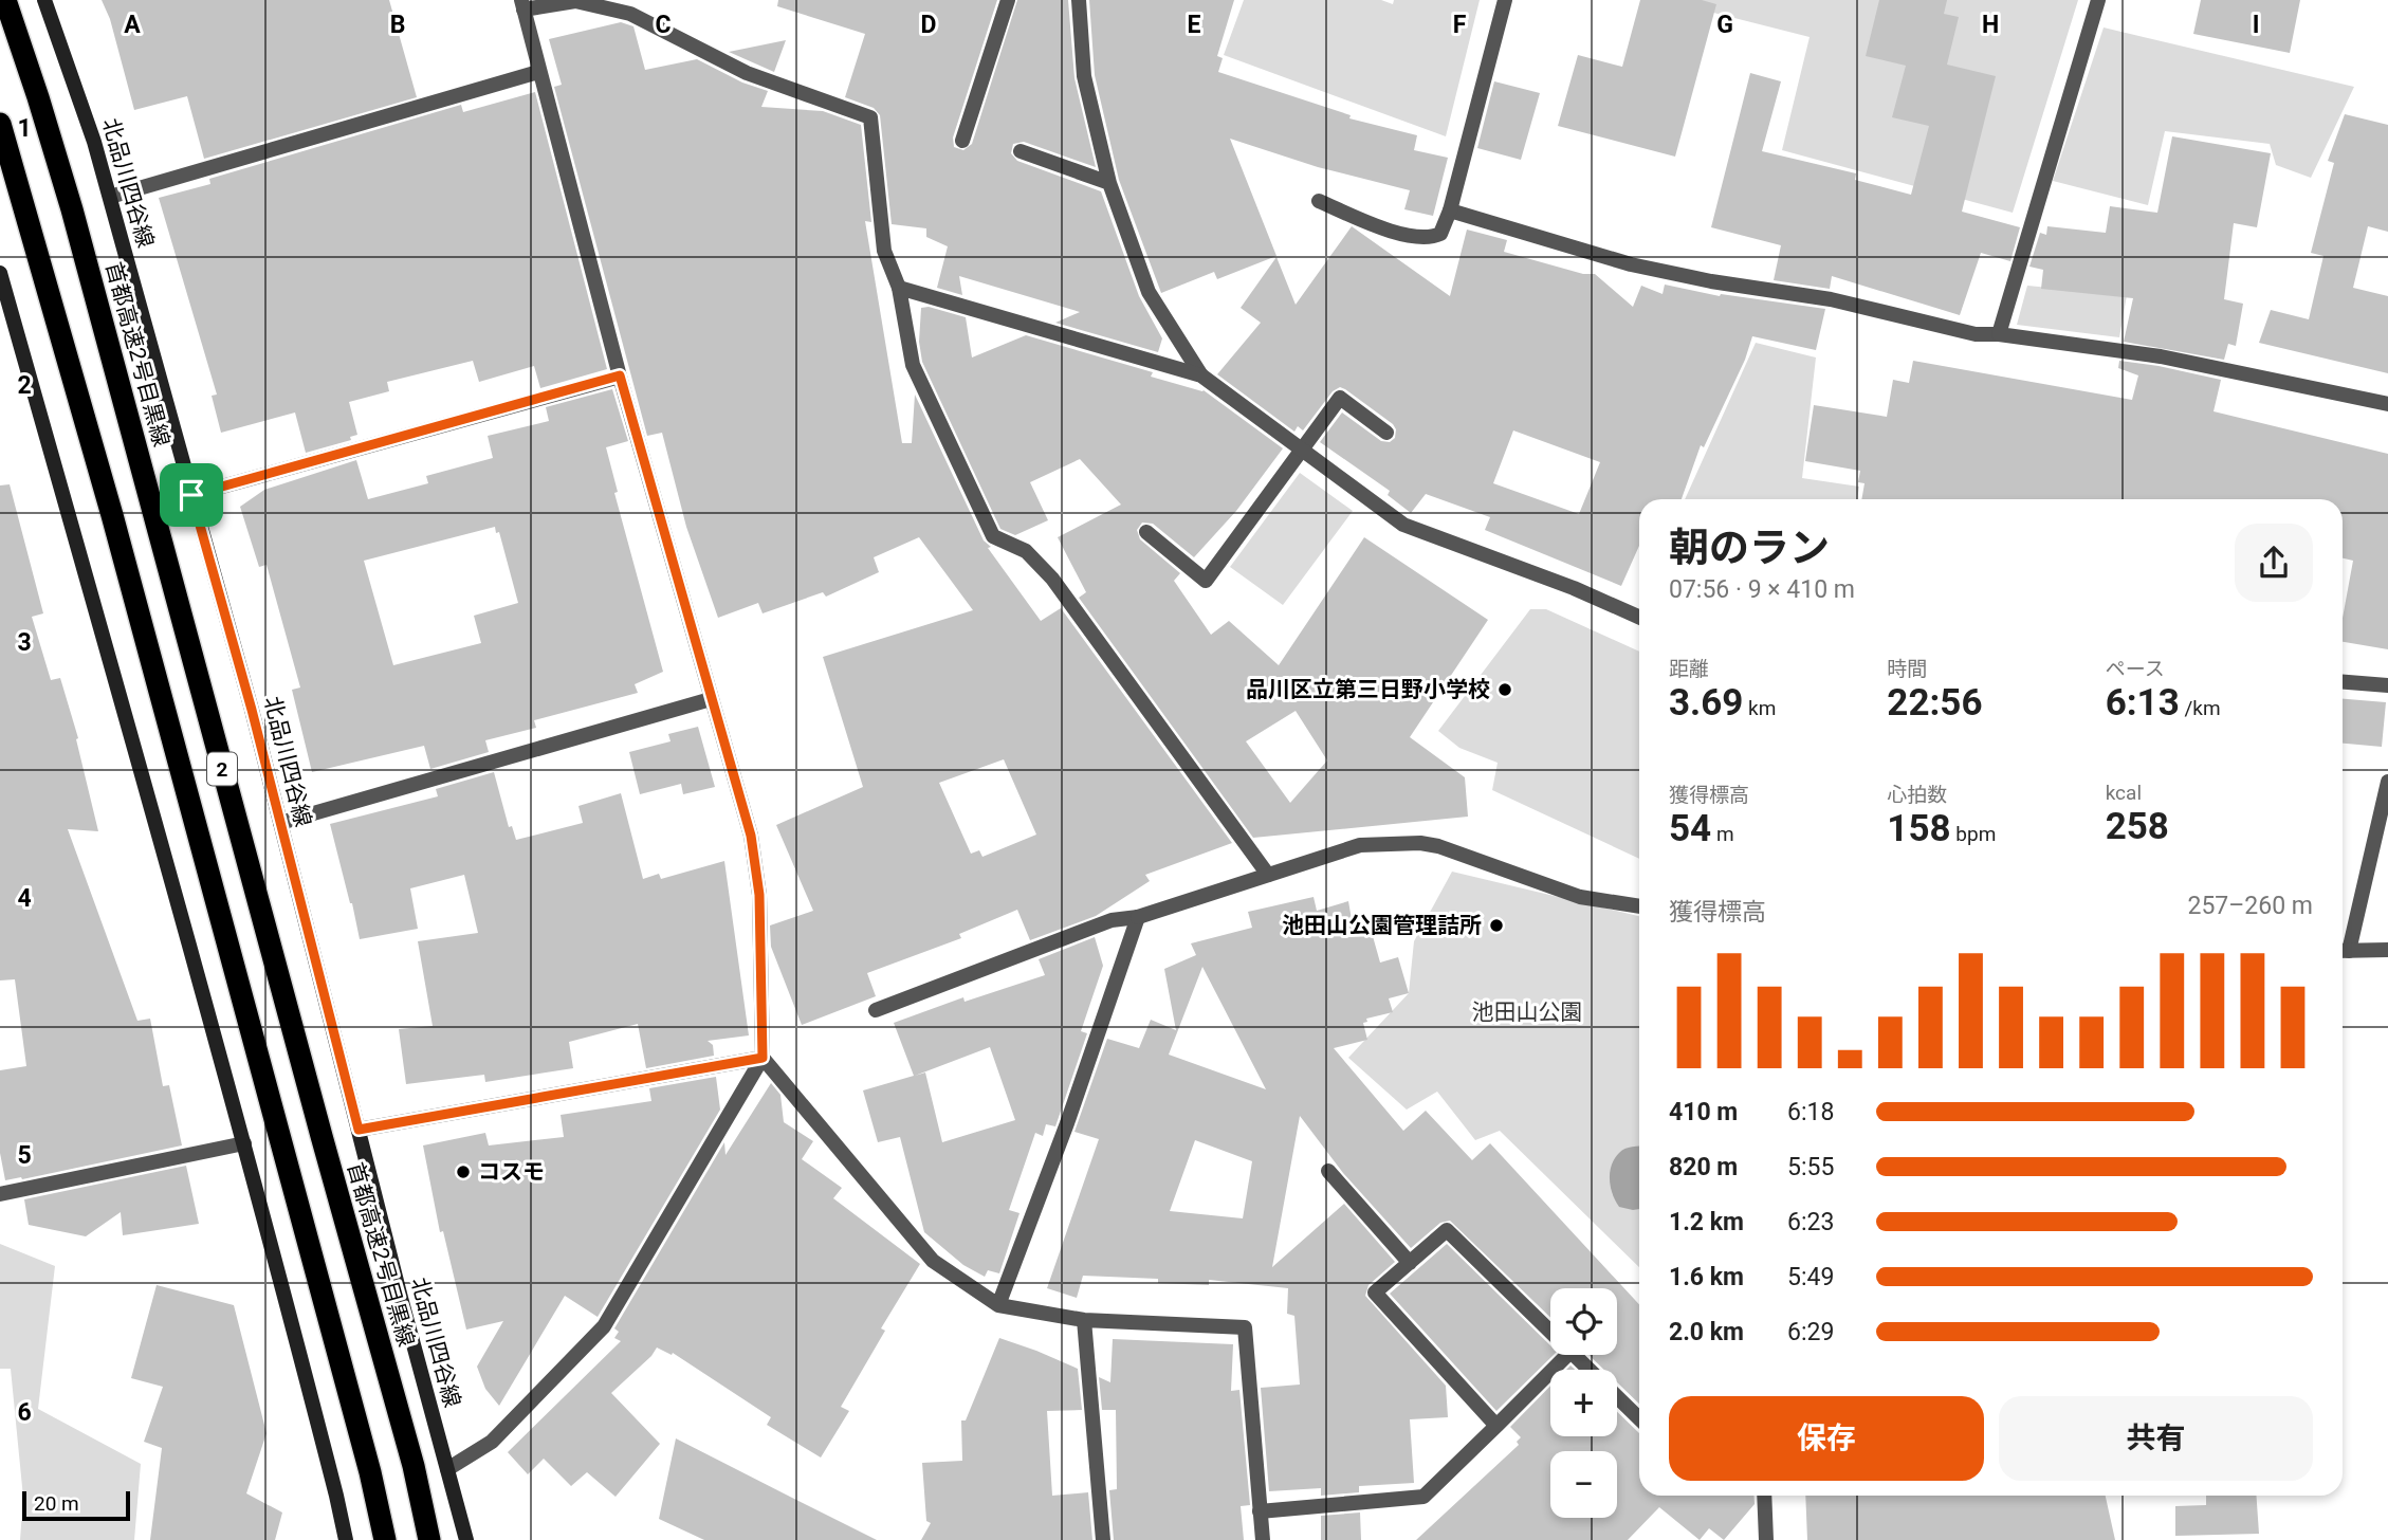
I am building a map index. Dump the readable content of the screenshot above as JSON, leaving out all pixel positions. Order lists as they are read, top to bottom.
{
  "streets": {
    "highway": ["首都高速2号目黒線", "2"],
    "main road": ["北品川四谷線"]
  },
  "parks": ["池田山公園"],
  "places": ["品川区立第三日野小学校", "池田山公園管理詰所", "コスモ"],
  "scale_bar": "20 m",
  "page": {
    "heading": ["朝のラン", "07:56 · 9 × 410 m"],
    "stats": [
      ["距離", "3.69 km"],
      ["時間", "22:56"],
      ["ペース", "6:13 /km"],
      ["獲得標高", "54 m"],
      ["心拍数", "158 bpm"],
      ["kcal", "258"]
    ],
    "chart": ["獲得標高", "257–260 m"],
    "list": [
      {
        "name": "410 m",
        "note": "6:18"
      },
      {
        "name": "820 m",
        "note": "5:55"
      },
      {
        "name": "1.2 km",
        "note": "6:23"
      },
      {
        "name": "1.6 km",
        "note": "5:49"
      },
      {
        "name": "2.0 km",
        "note": "6:29"
      }
    ],
    "map_buttons": ["+", "−"],
    "buttons": ["保存", "共有"],
    "scale": "20 m"
  },
  "grid": {
    "columns": [
      "A",
      "B",
      "C",
      "D",
      "E",
      "F",
      "G",
      "H",
      "I"
    ],
    "rows": [
      "1",
      "2",
      "3",
      "4",
      "5",
      "6"
    ]
  }
}
